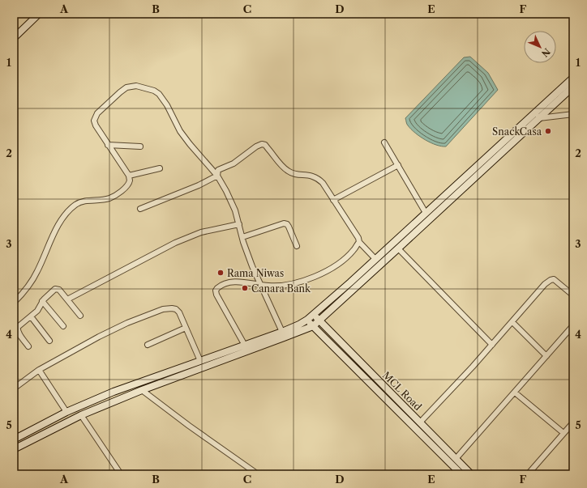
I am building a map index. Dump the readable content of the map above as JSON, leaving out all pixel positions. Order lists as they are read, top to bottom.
{
  "streets": {
    "main road": ["MCL Road"]
  },
  "places": ["SnackCasa", "Rama Niwas", "Canara Bank"],
  "north": "bottom right",
  "grid": {
    "columns": [
      "A",
      "B",
      "C",
      "D",
      "E",
      "F"
    ],
    "rows": [
      "1",
      "2",
      "3",
      "4",
      "5"
    ]
  }
}
